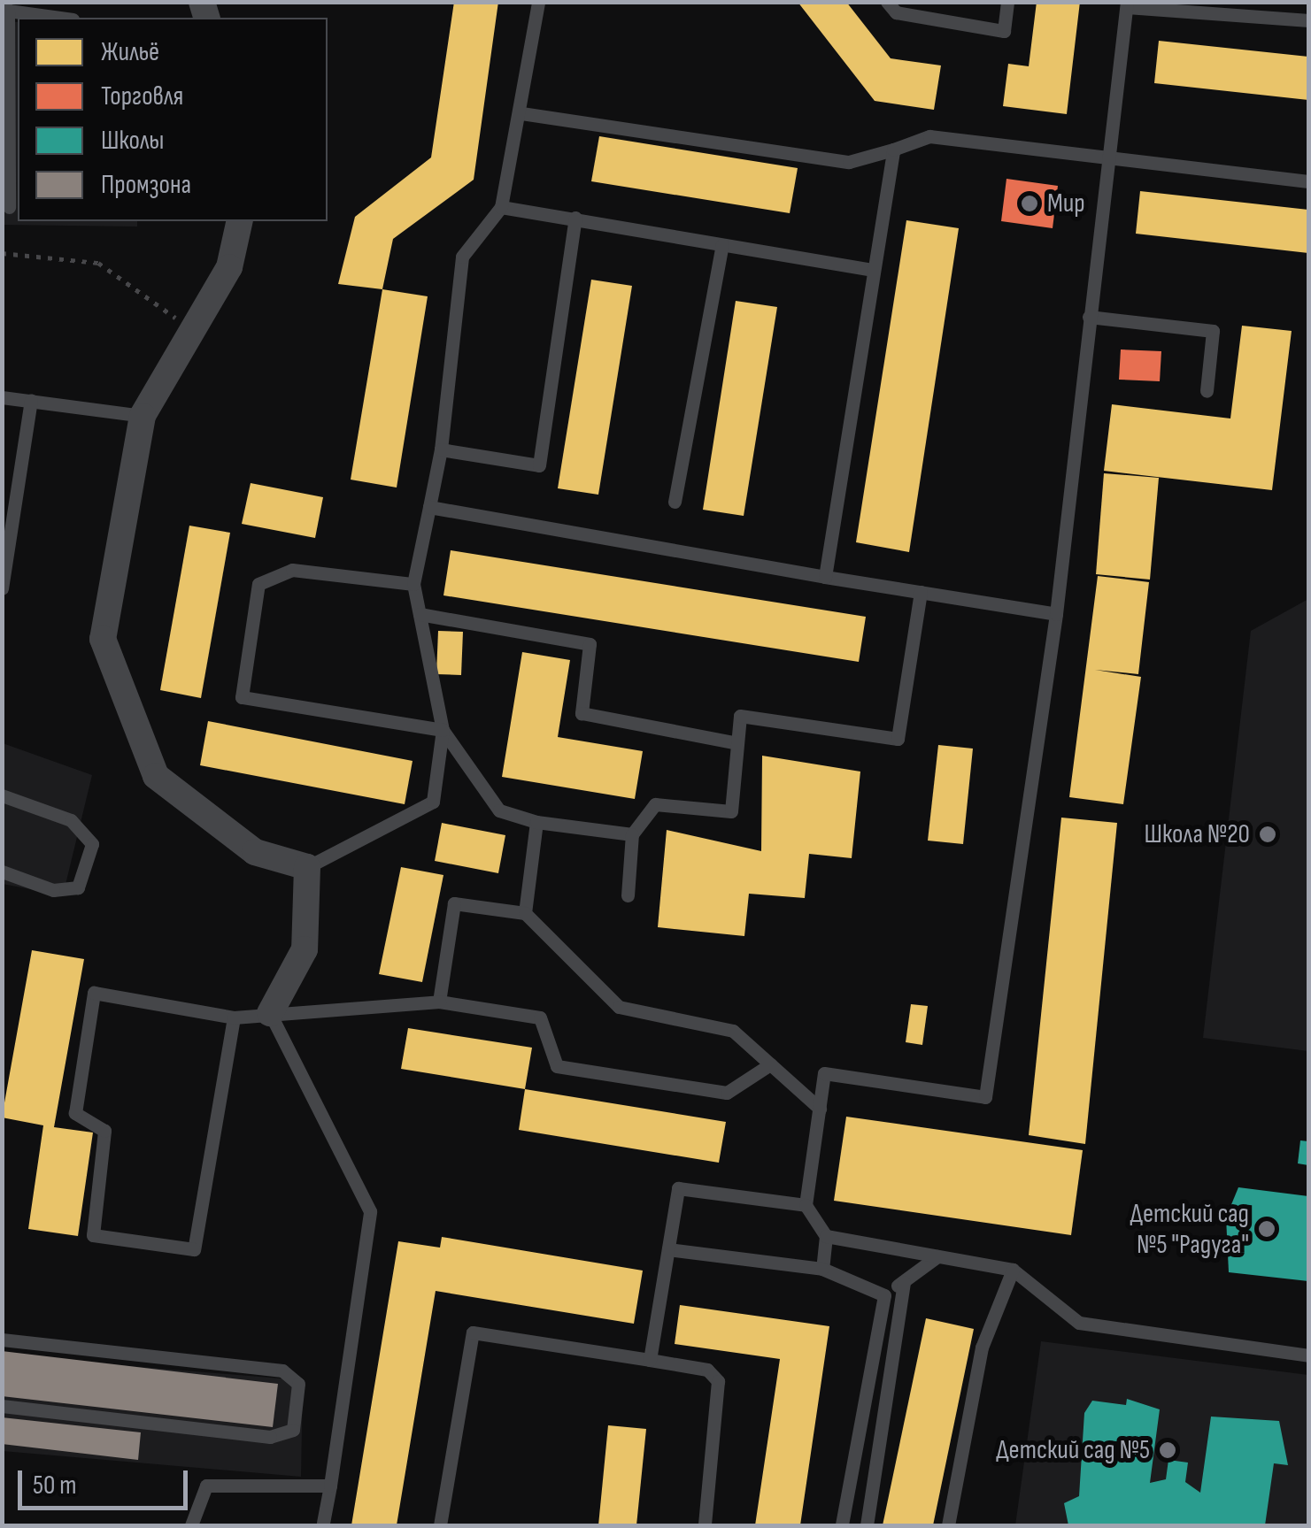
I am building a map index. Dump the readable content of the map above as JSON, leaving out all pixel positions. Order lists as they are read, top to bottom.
{
  "places": [
    "Мир",
    "Школа №20",
    "Детский сад №5 \"Радуга\"",
    "Детский сад №5"
  ],
  "legend": [
    "Жильё",
    "Торговля",
    "Школы",
    "Промзона"
  ],
  "scale_bar": "50 m"
}
